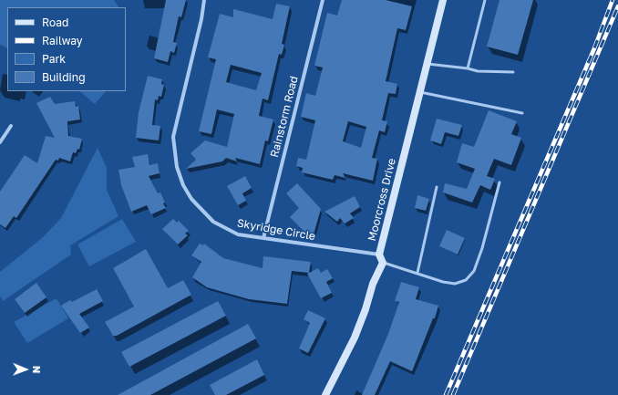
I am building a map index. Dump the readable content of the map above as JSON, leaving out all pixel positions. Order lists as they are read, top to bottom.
{
  "streets": {
    "street": ["Rainstorm Road", "Moorcross Drive", "Skyridge Circle"]
  },
  "crossings": [
    ["Rainstorm Road", "Skyridge Circle"],
    ["Moorcross Drive", "Skyridge Circle"]
  ],
  "legend": [
    "Road",
    "Railway",
    "Park",
    "Building"
  ],
  "north": "right"
}
